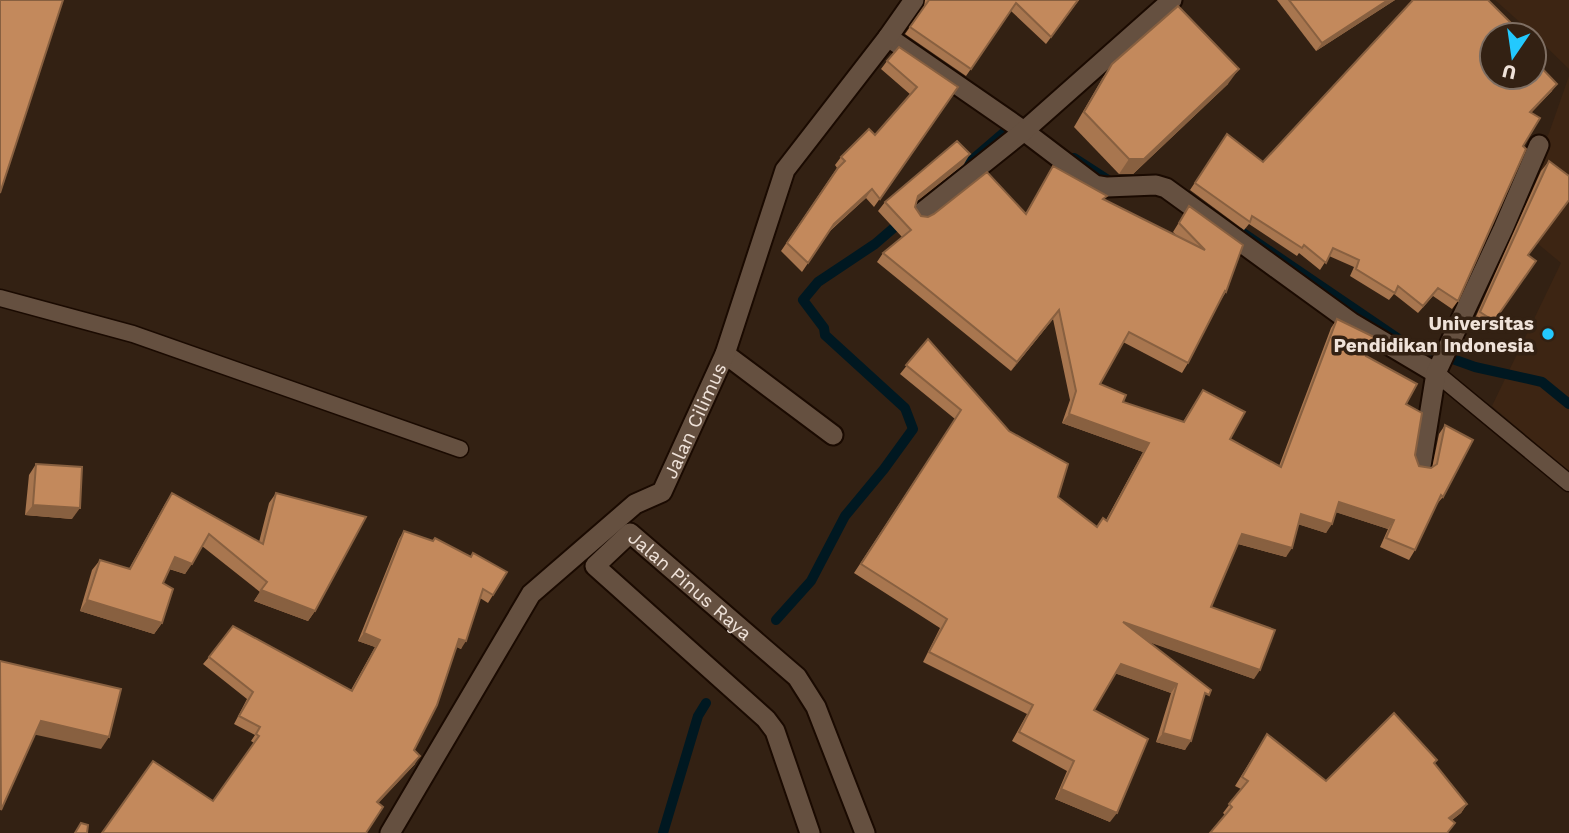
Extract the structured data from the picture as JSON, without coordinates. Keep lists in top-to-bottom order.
{
  "streets": {
    "street": ["Jalan Cilimus", "Jalan Pinus Raya"]
  },
  "places": ["Universitas Pendidikan Indonesia"],
  "north": "bottom"
}
